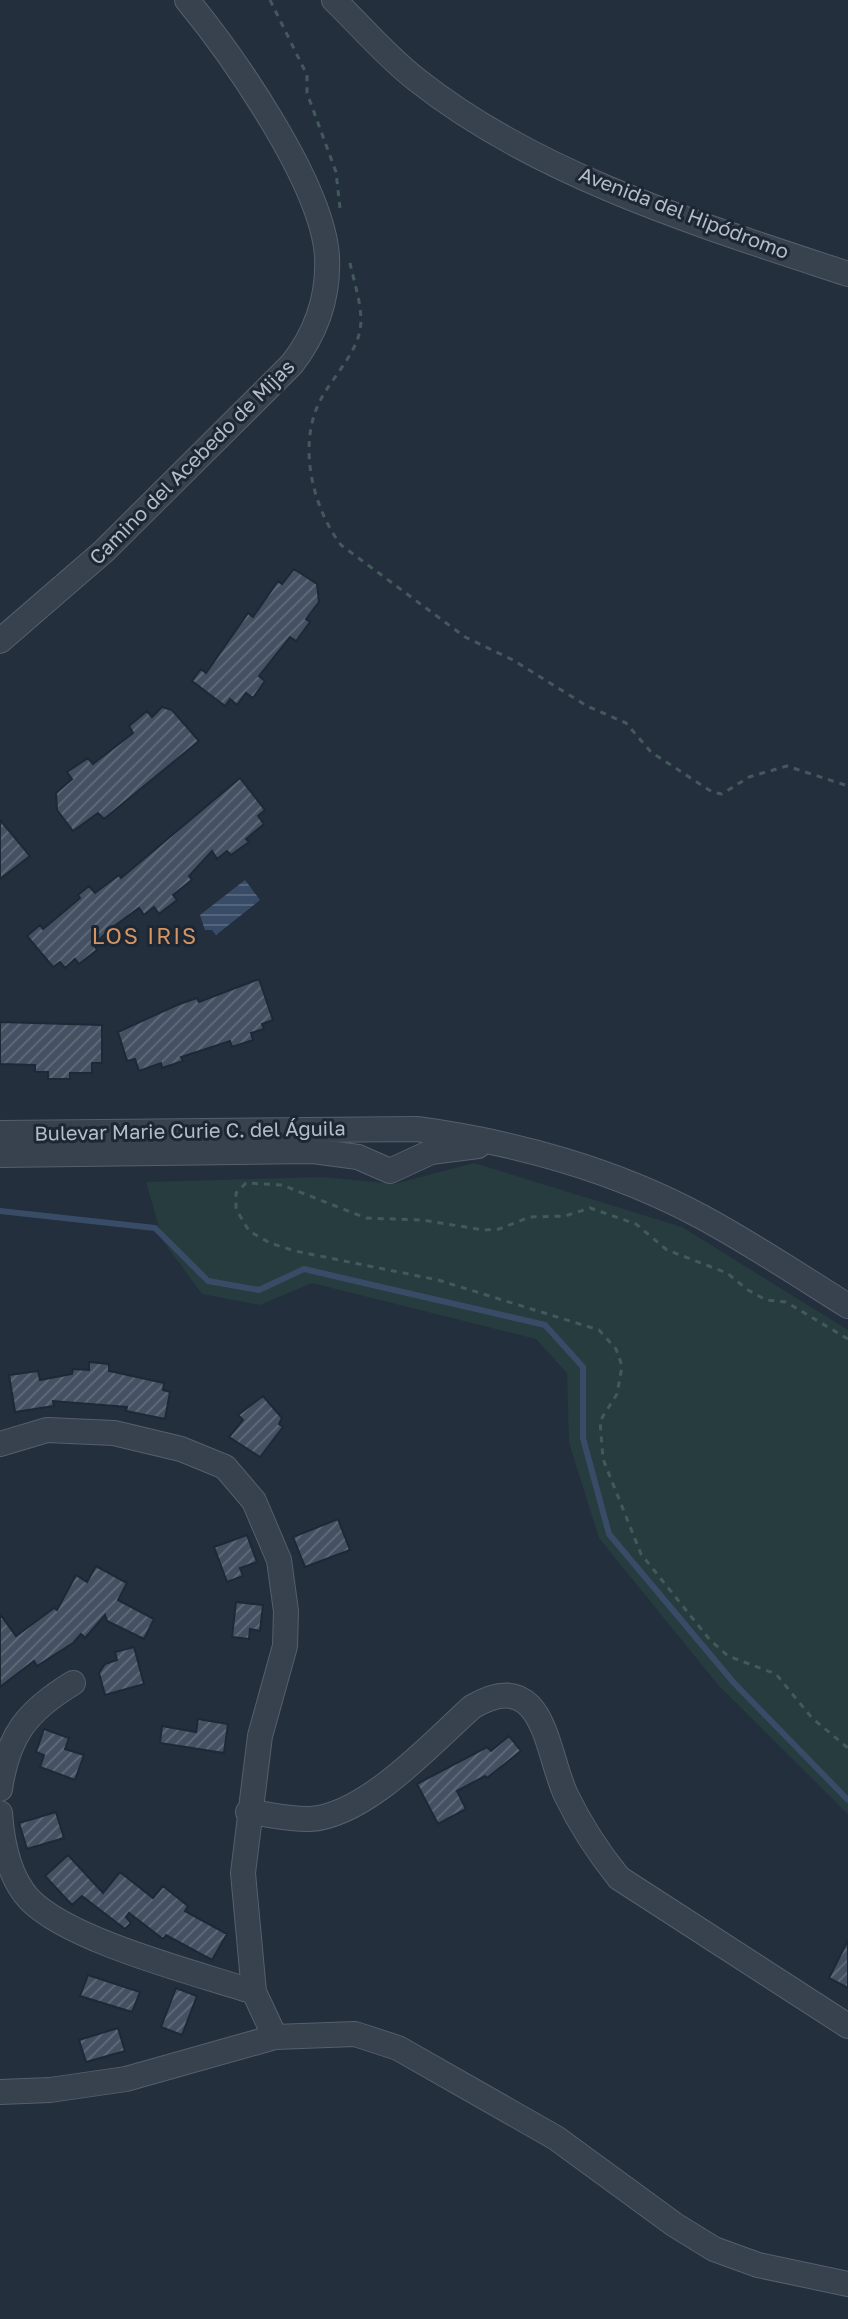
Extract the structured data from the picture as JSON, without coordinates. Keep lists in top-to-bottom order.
{
  "streets": {
    "street": ["Avenida del Hipódromo", "Camino del Acebedo de Mijas", "Bulevar Marie Curie C. del Águila"]
  },
  "districts": ["LOS IRIS"]
}
